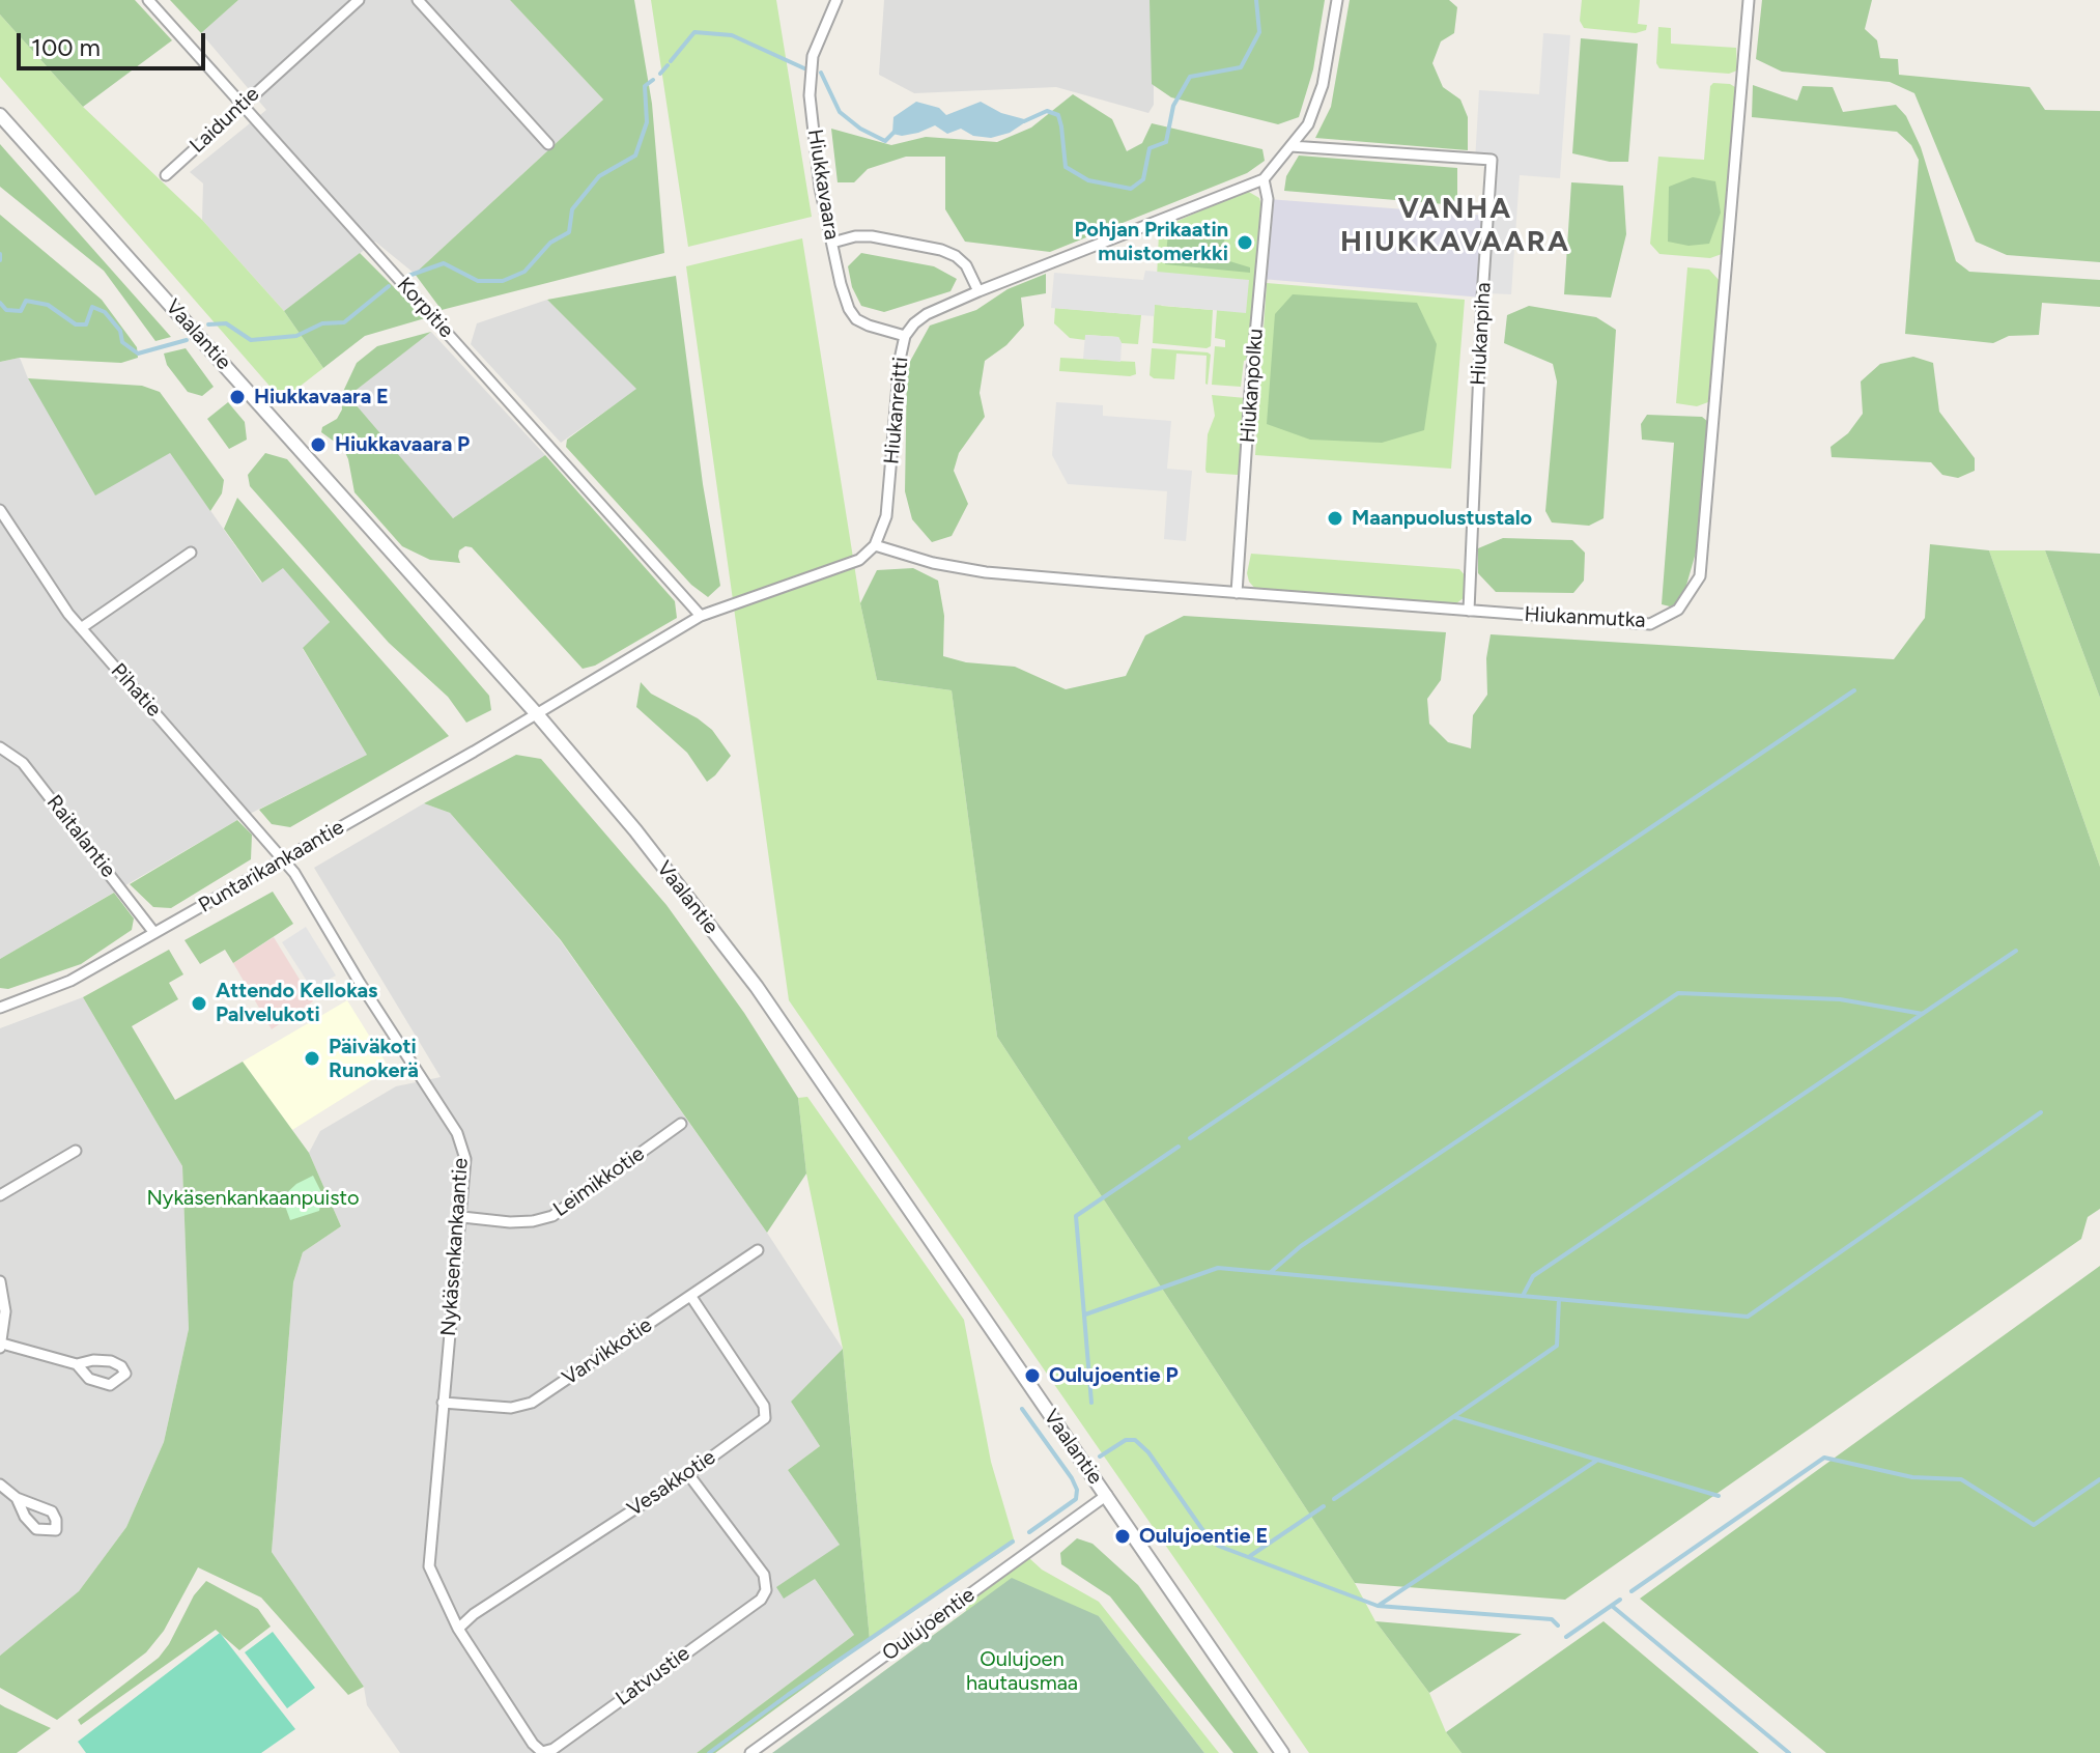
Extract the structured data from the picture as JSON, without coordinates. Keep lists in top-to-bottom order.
{
  "streets": {
    "street": [
      "Laiduntie",
      "Hiukkavaara",
      "Korpitie",
      "Hiukanpiha",
      "Vaalantie",
      "Hiukanpolku",
      "Hiukanreitti",
      "Hiukanmutka",
      "Pihatie",
      "Raitalantie",
      "Puntarikankaantie",
      "Leimikkotie",
      "Nykäsenkankaantie",
      "Varvikkotie",
      "Vesakkotie",
      "Oulujoentie",
      "Latvustie"
    ]
  },
  "crossings": [
    ["Laiduntie", "Korpitie"],
    ["Hiukkavaara", "Hiukanreitti"],
    ["Hiukanpiha", "Hiukanreitti"],
    ["Hiukanpiha", "Hiukanmutka"],
    ["Vaalantie", "Puntarikankaantie"],
    ["Vaalantie", "Oulujoentie"],
    ["Hiukanpolku", "Hiukanreitti"],
    ["Hiukanpolku", "Hiukanmutka"],
    ["Hiukanreitti", "Hiukanmutka"],
    ["Pihatie", "Puntarikankaantie"],
    ["Pihatie", "Nykäsenkankaantie"],
    ["Raitalantie", "Puntarikankaantie"],
    ["Puntarikankaantie", "Nykäsenkankaantie"],
    ["Leimikkotie", "Nykäsenkankaantie"],
    ["Nykäsenkankaantie", "Varvikkotie"],
    ["Nykäsenkankaantie", "Vesakkotie"],
    ["Nykäsenkankaantie", "Latvustie"],
    ["Varvikkotie", "Vesakkotie"],
    ["Vesakkotie", "Latvustie"]
  ],
  "districts": ["VANHA HIUKKAVAARA"],
  "parks": ["Nykäsenkankaanpuisto", "Oulujoen hautausmaa"],
  "places": [
    "Pohjan Prikaatin muistomerkki",
    "Hiukkavaara E",
    "Hiukkavaara P",
    "Maanpuolustustalo",
    "Attendo Kellokas Palvelukoti",
    "Päiväkoti Runokerä",
    "Oulujoentie P",
    "Oulujoentie E"
  ],
  "scale_bar": "100 m"
}
